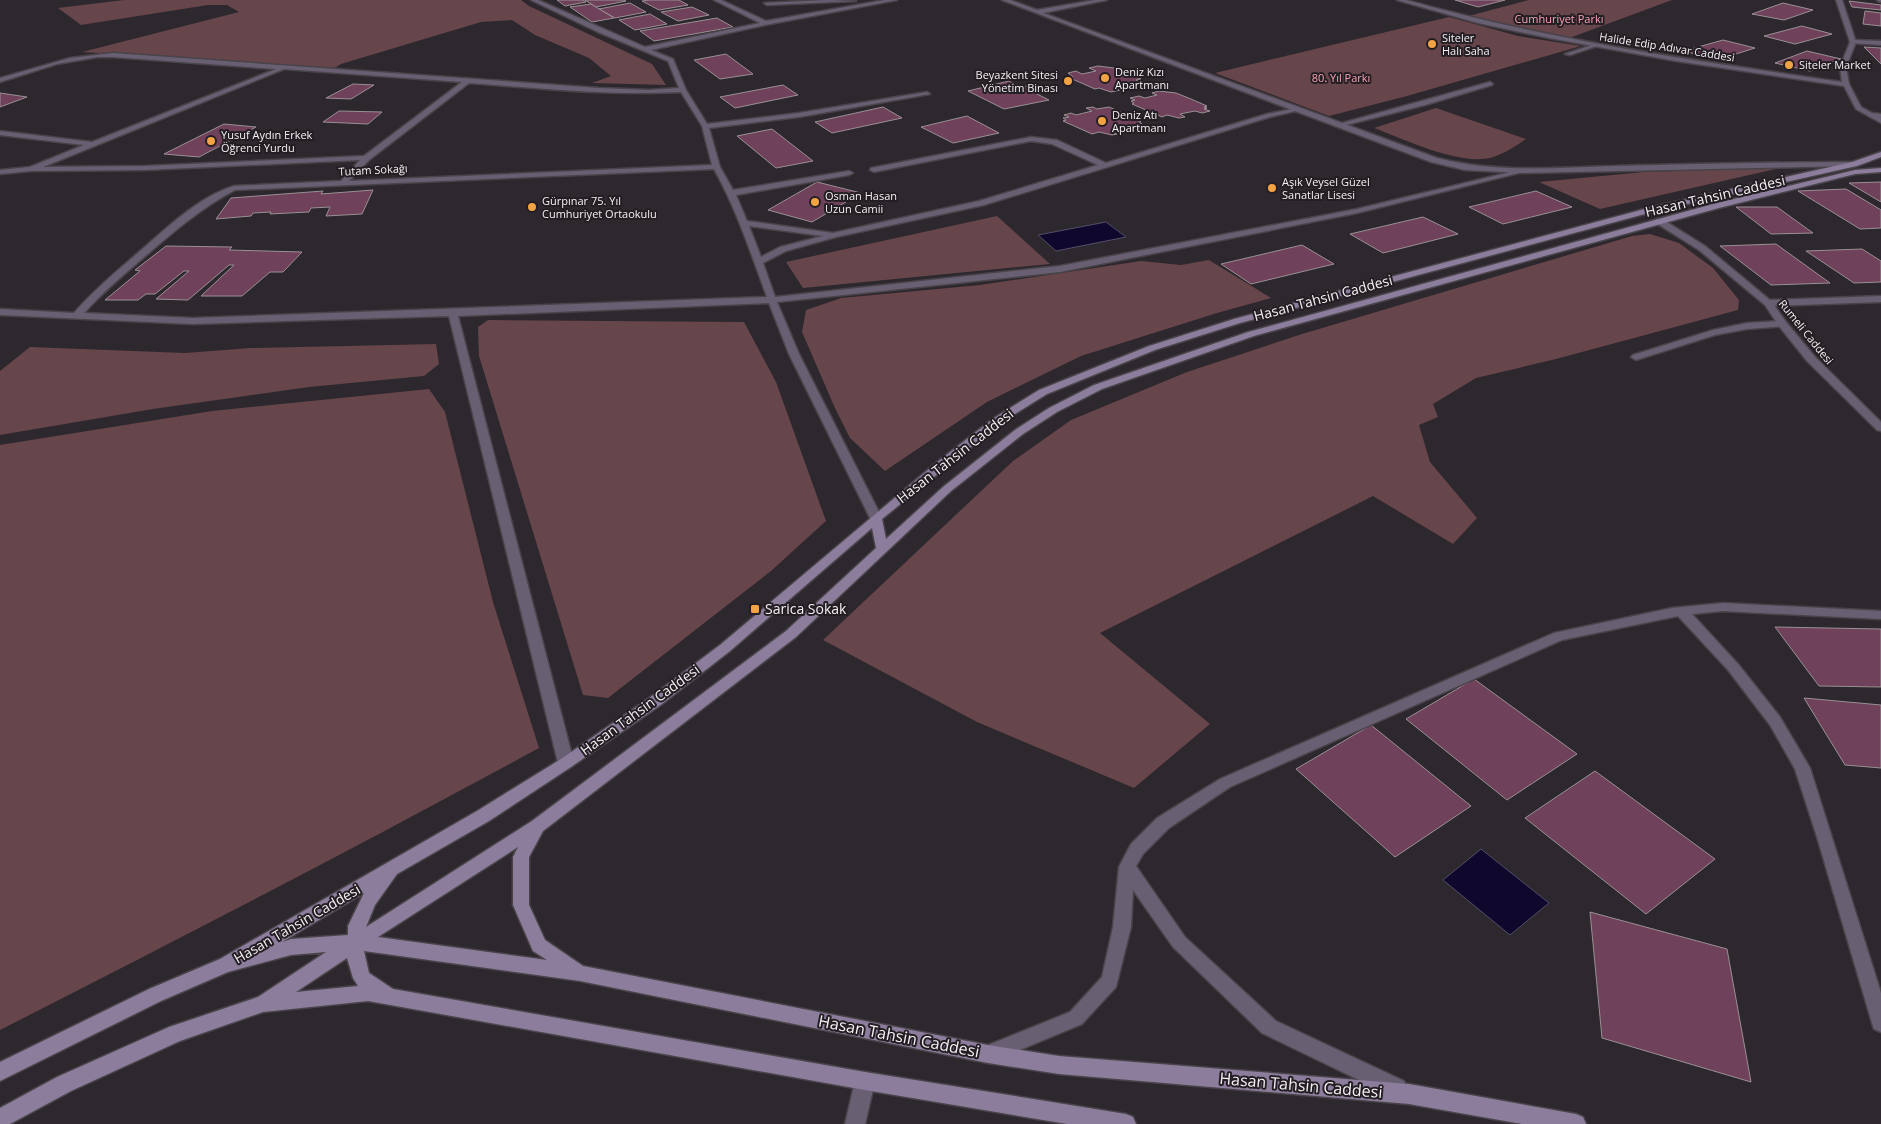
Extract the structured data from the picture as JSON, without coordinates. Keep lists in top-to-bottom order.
{
  "streets": {
    "main road": ["Hasan Tahsin Caddesi"],
    "street": ["Halide Edip Adıvar Caddesi", "Tutam Sokağı", "Rumeli Caddesi"]
  },
  "crossings": [
    ["Hasan Tahsin Caddesi", "Rumeli Caddesi"]
  ],
  "parks": ["Cumhuriyet Parkı", "80. Yıl Parkı"],
  "places": {
    "other": [
      "Siteler Halı Saha",
      "Siteler Market",
      "Deniz Kızı Apartmanı",
      "Beyazkent Sitesi Yönetim Binası",
      "Deniz Atı Apartmanı",
      "Yusuf Aydın Erkek Öğrenci Yurdu",
      "Aşık Veysel Güzel Sanatlar Lisesi",
      "Osman Hasan Uzun Camii",
      "Gürpınar 75. Yıl Cumhuriyet Ortaokulu"
    ],
    "transit": ["Sarica Sokak"]
  }
}
